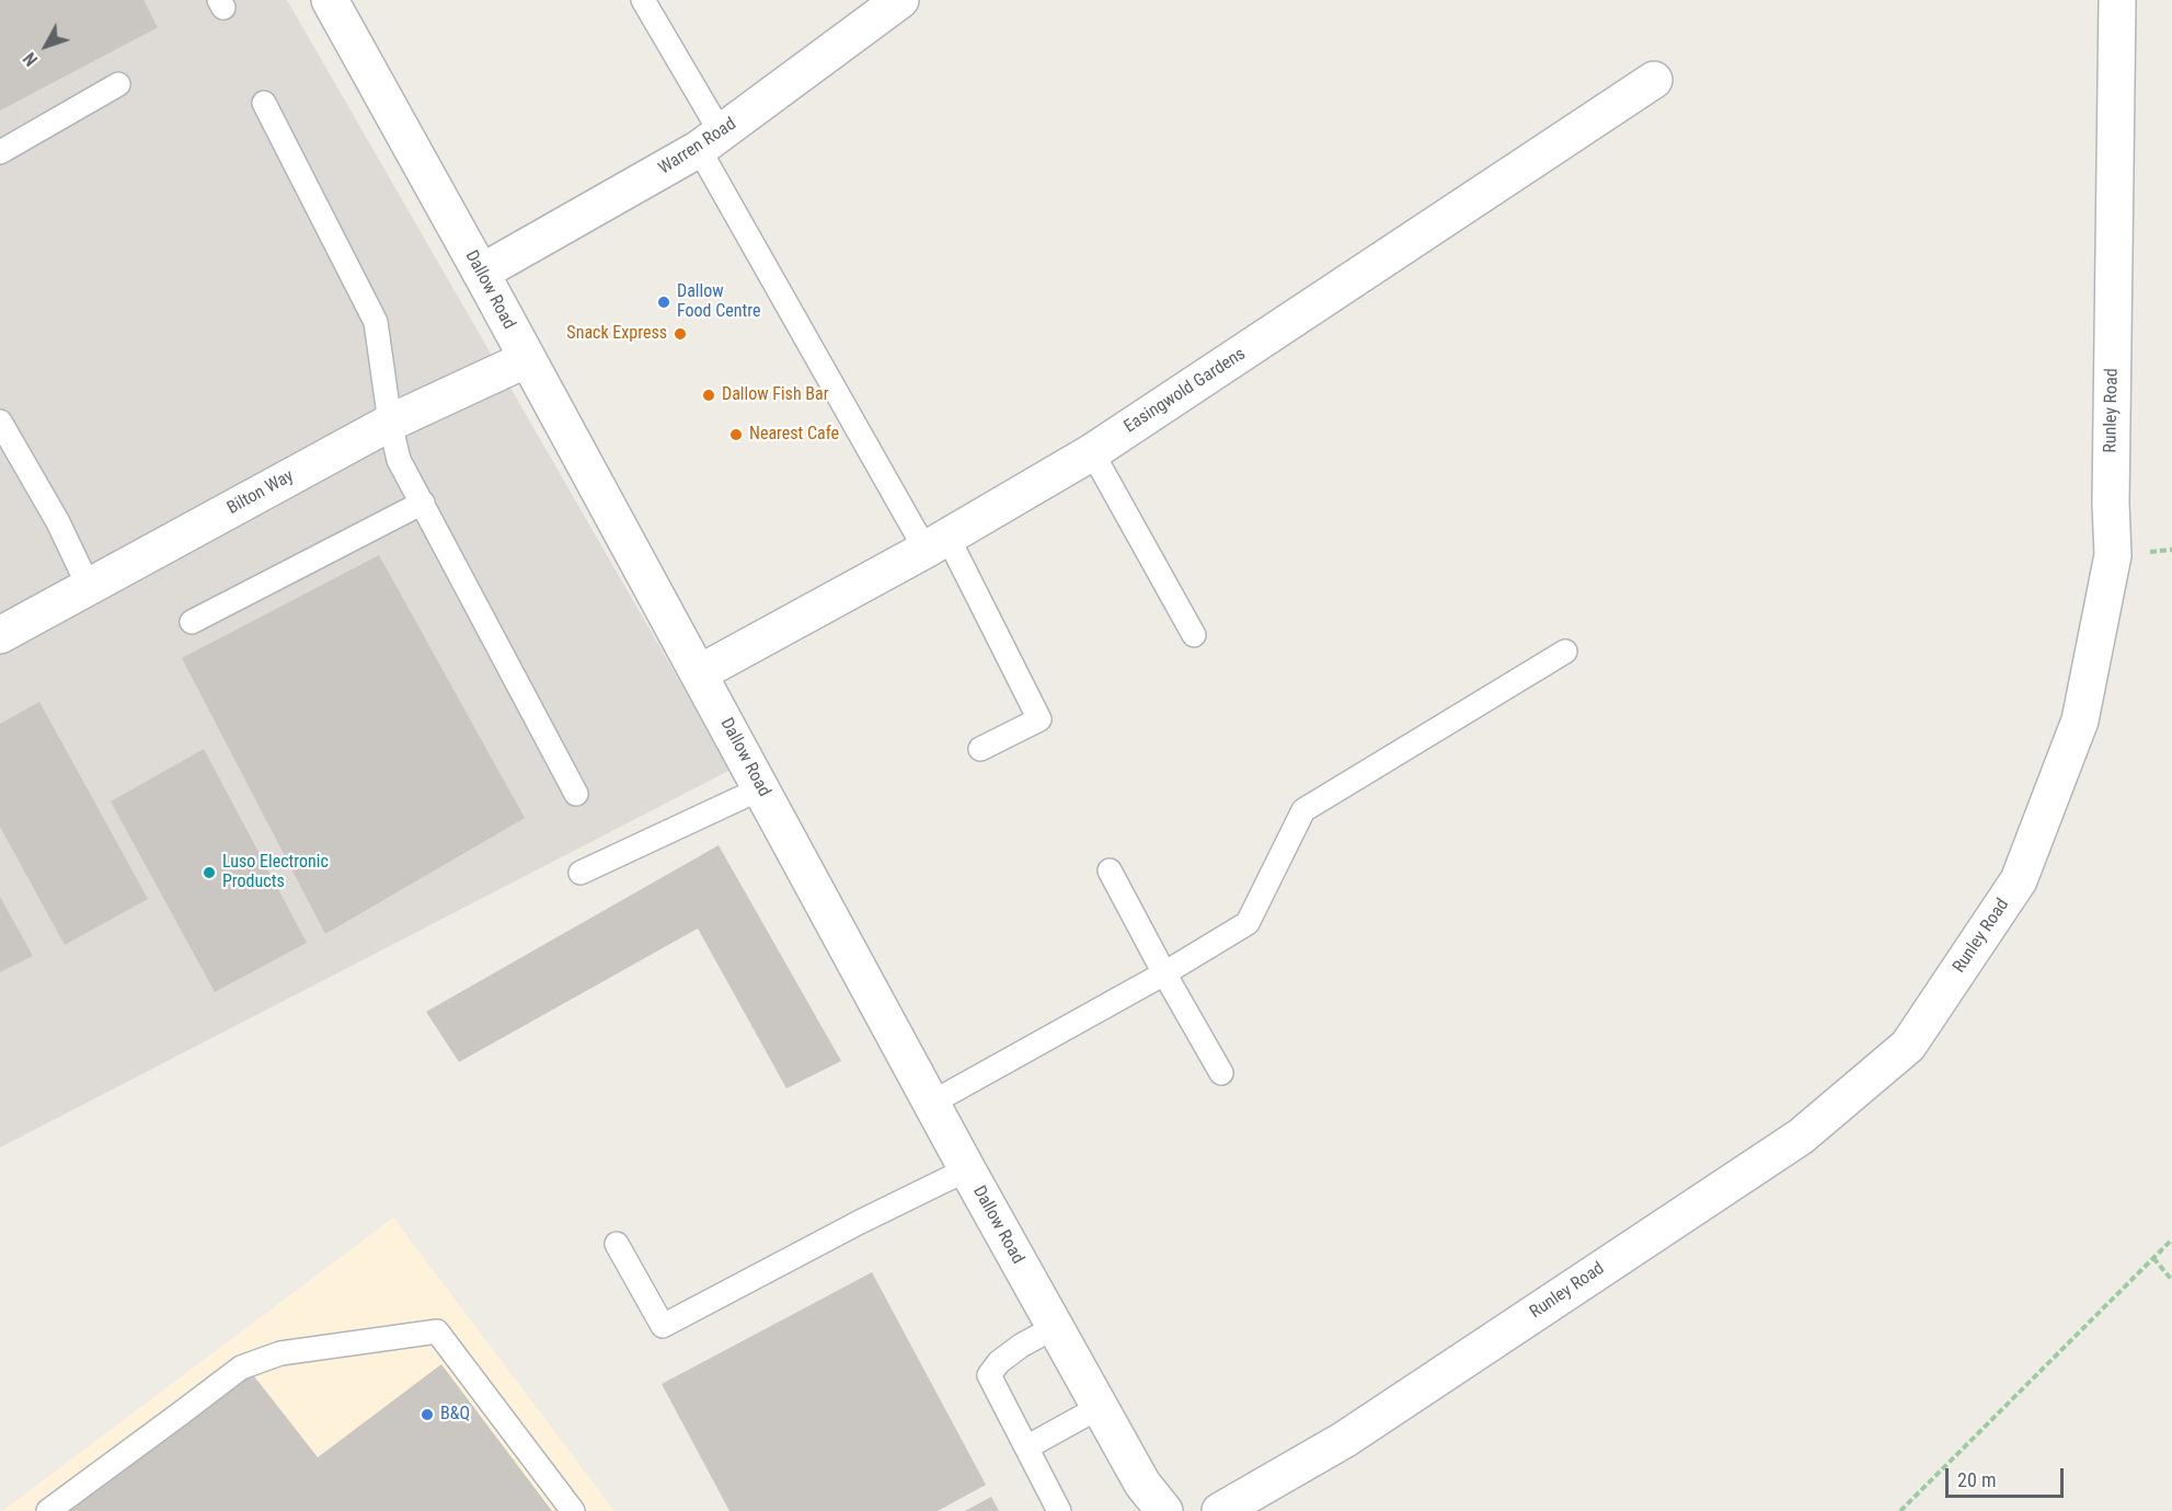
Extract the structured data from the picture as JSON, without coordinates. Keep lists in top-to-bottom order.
{
  "streets": {
    "street": [
      "Warren Road",
      "Dallow Road",
      "Easingwold Gardens",
      "Runley Road",
      "Bilton Way"
    ]
  },
  "crossings": [
    ["Warren Road", "Dallow Road"],
    ["Dallow Road", "Easingwold Gardens"],
    ["Dallow Road", "Bilton Way"]
  ],
  "places": [
    "Dallow Food Centre",
    "Snack Express",
    "Dallow Fish Bar",
    "Nearest Cafe",
    "Luso Electronic Products",
    "B&Q"
  ],
  "scale_bar": "20 m",
  "north": "bottom left"
}
